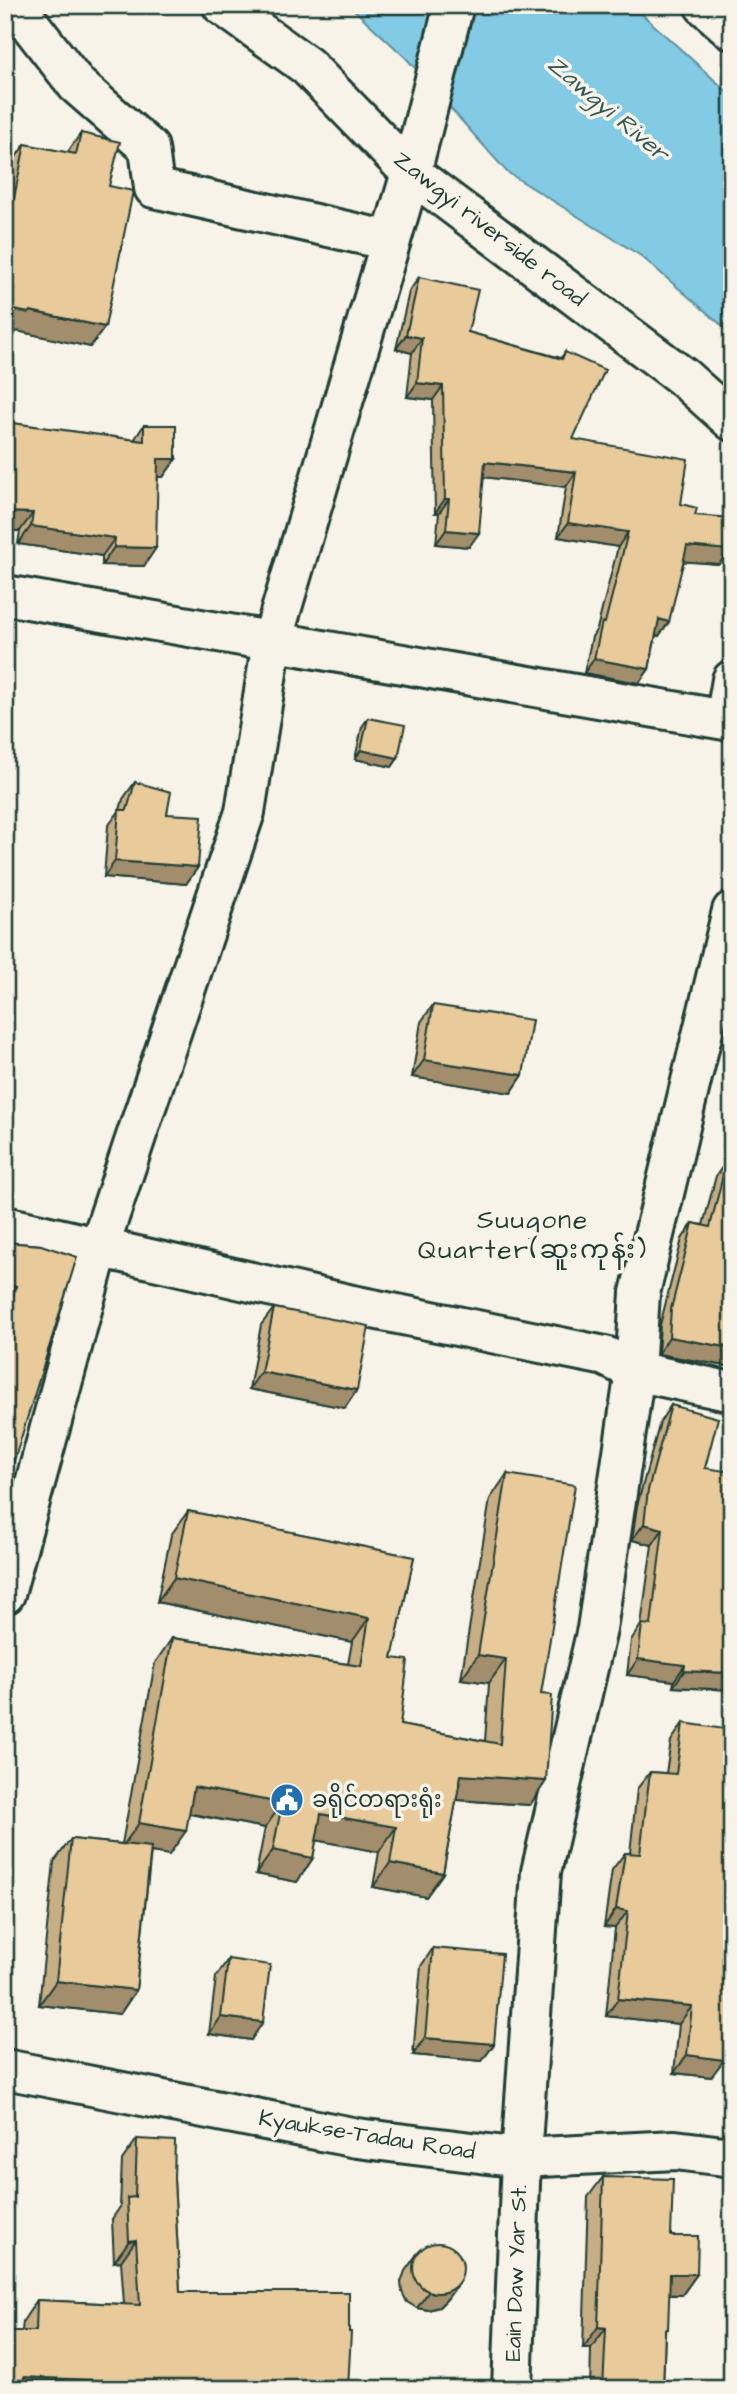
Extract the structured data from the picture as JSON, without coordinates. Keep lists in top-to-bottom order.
{
  "streets": {
    "street": ["Zawgyi riverside road", "Kyaukse-Tadau Road", "Eain Daw Yar St."]
  },
  "crossings": [
    ["Kyaukse-Tadau Road", "Eain Daw Yar St."]
  ],
  "districts": ["Suugone Quarter(ဆူးကုန်း)"],
  "water": ["Zawgyi River"],
  "places": {
    "public building": ["ခရိုင်တရားရုံး"]
  }
}
